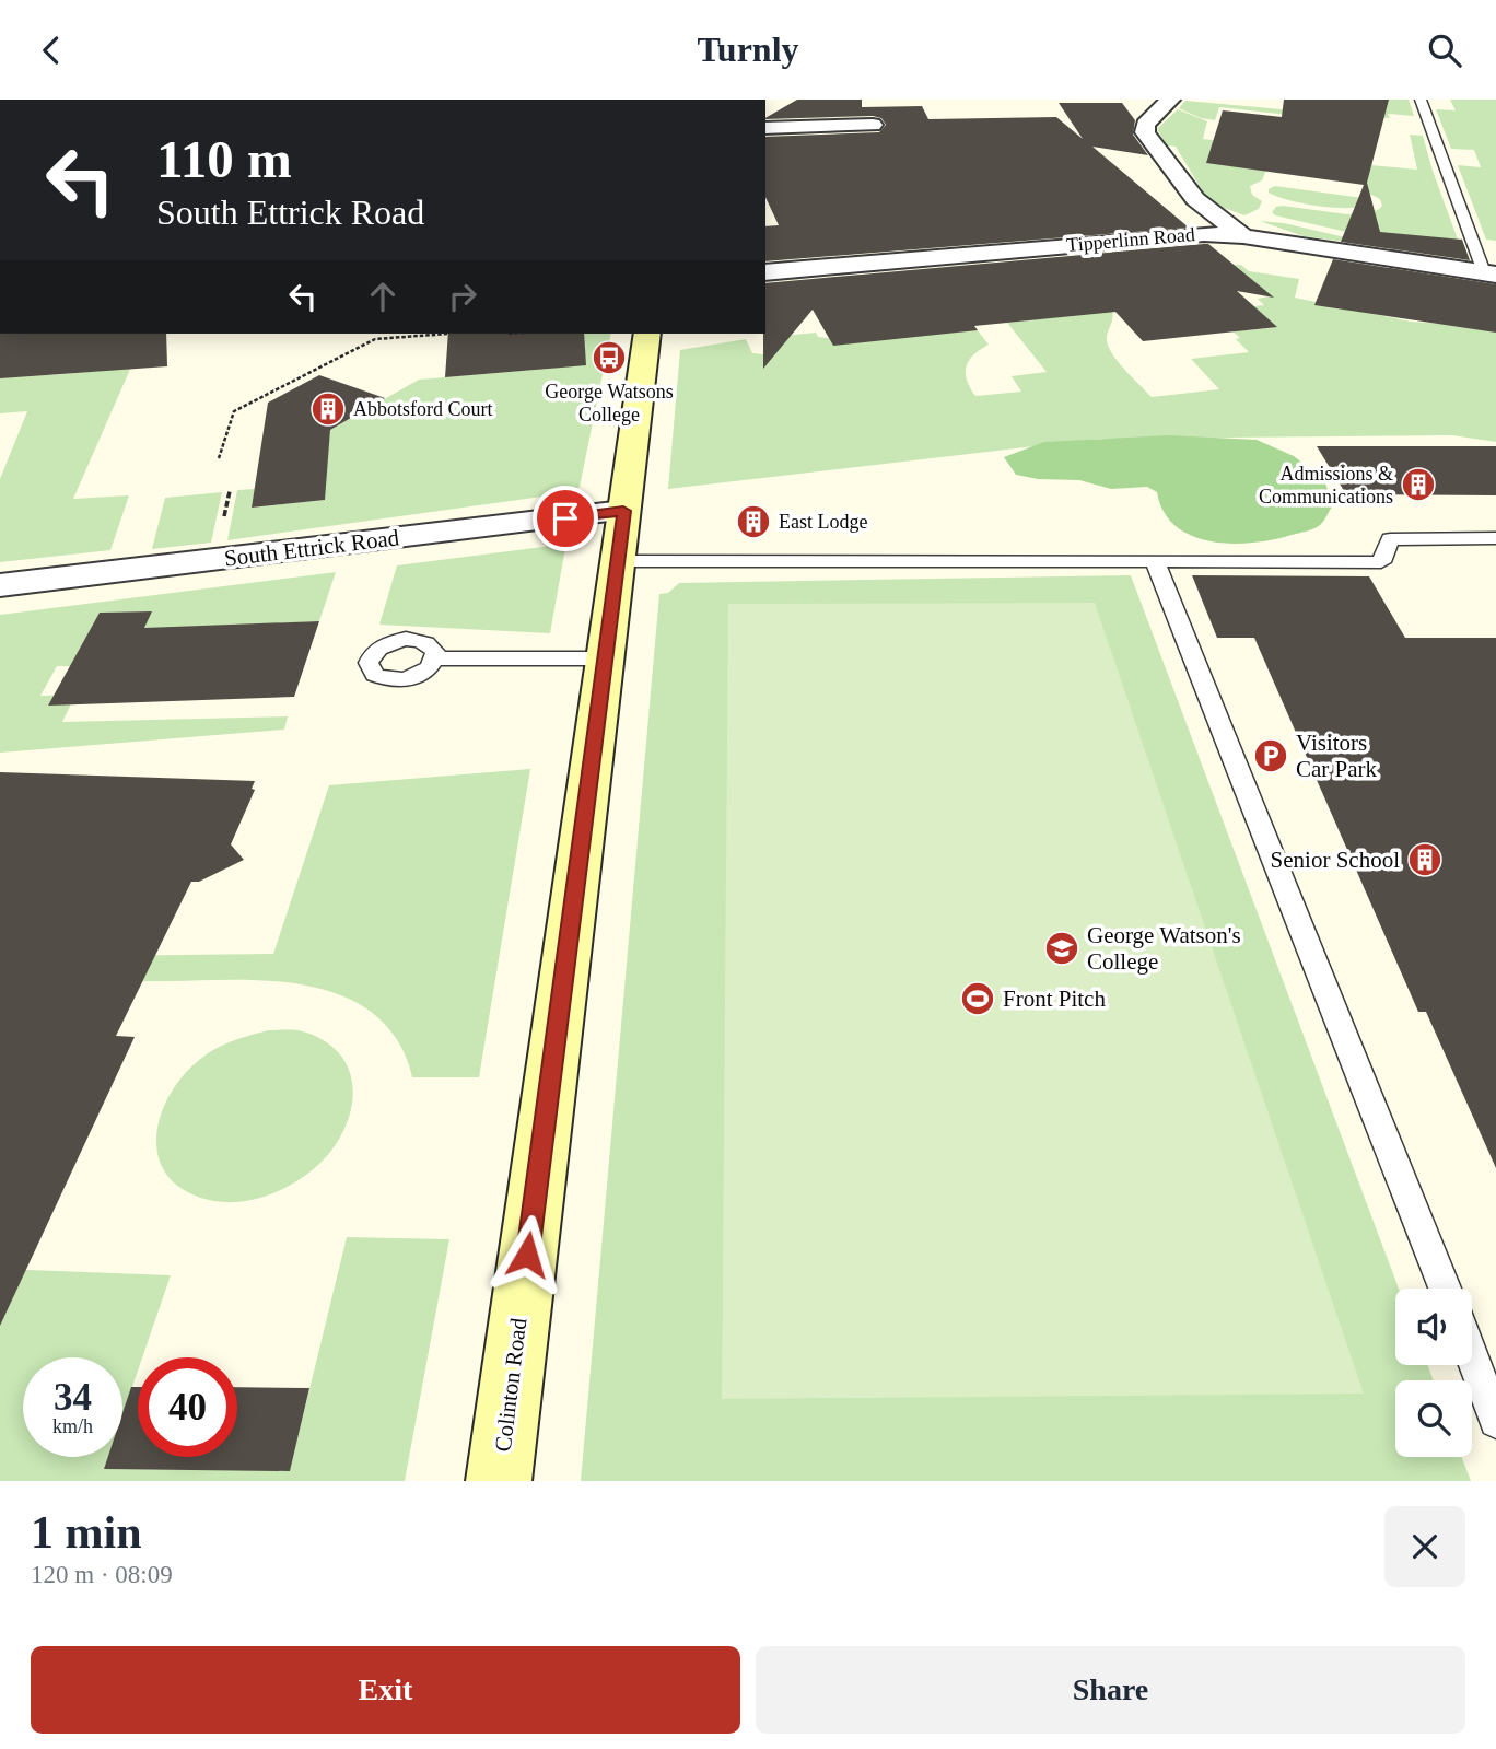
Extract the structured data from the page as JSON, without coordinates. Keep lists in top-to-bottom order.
{
  "streets": {
    "street": ["Tipperlinn Road", "South Ettrick Road", "Colinton Road"]
  },
  "crossings": [
    ["South Ettrick Road", "Colinton Road"]
  ],
  "places": {
    "bus stop": ["George Watsons College"],
    "building": [
      "Abbotsford Court",
      "Admissions & Communications",
      "East Lodge",
      "Senior School"
    ],
    "parking": ["Visitors Car Park"],
    "school or university": ["George Watson's College"],
    "sports": ["Front Pitch"]
  },
  "page": {
    "header": "Turnly",
    "turn": ["110 m", "South Ettrick Road"],
    "speed": "34 km/h",
    "limit": "40",
    "heading": ["1 min", "120 m · 08:09"],
    "buttons": ["Exit", "Share"]
  }
}
